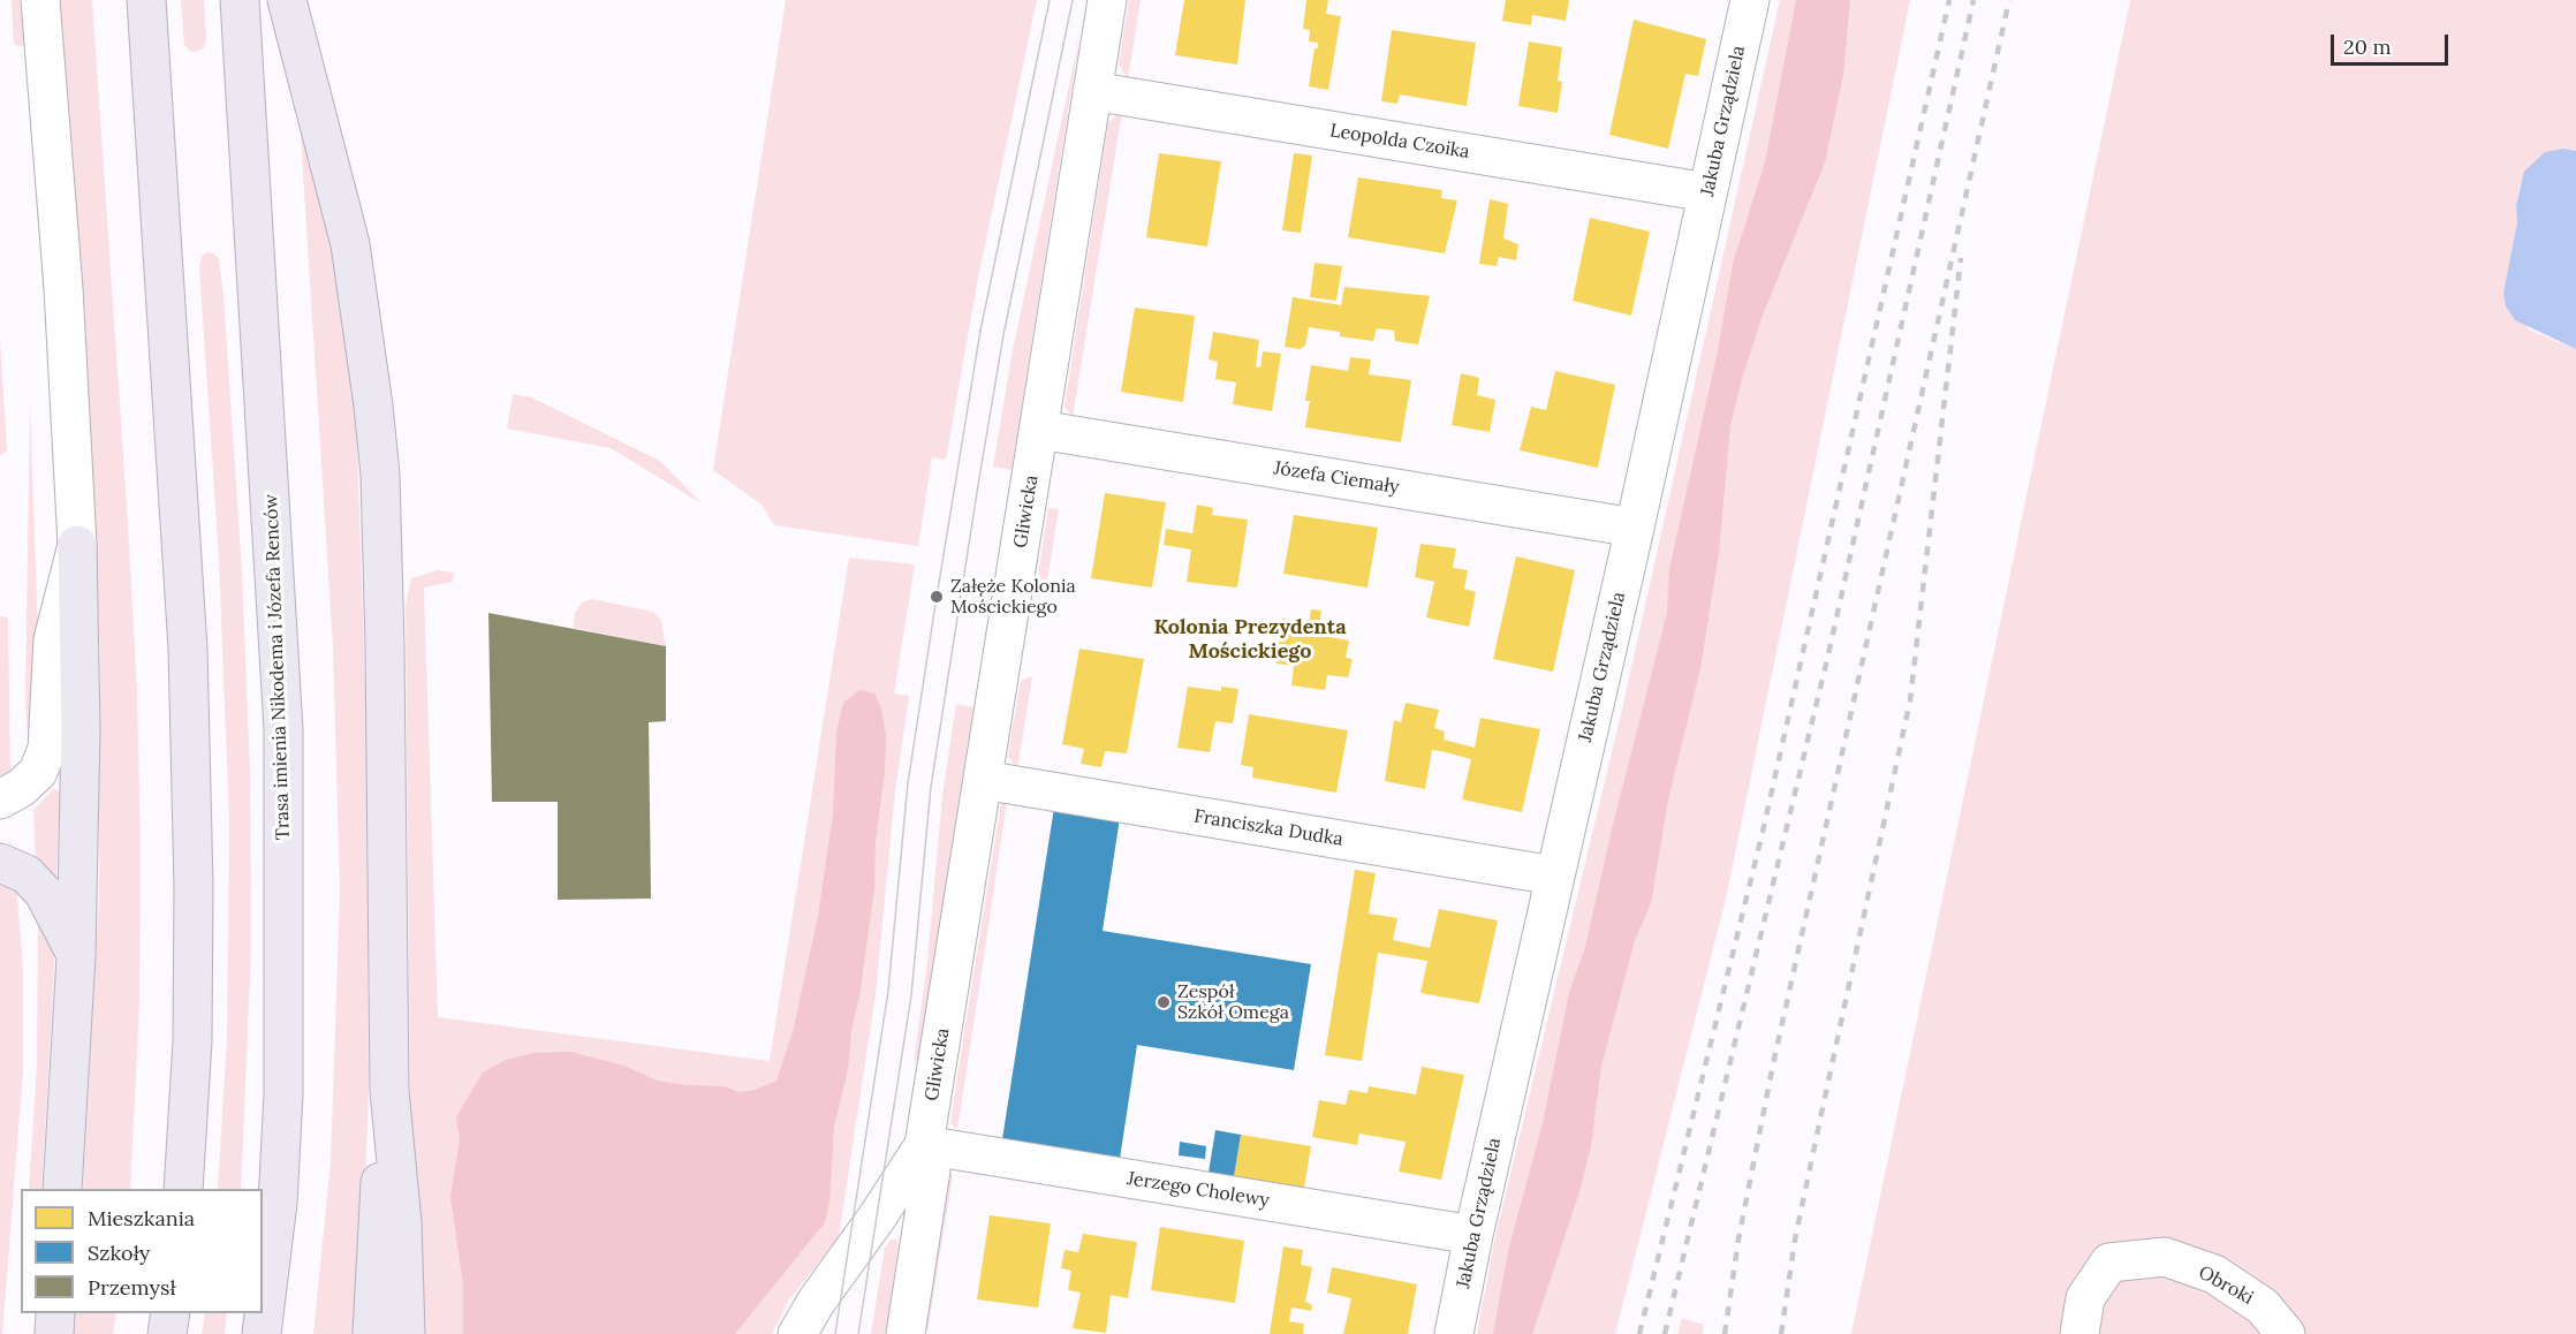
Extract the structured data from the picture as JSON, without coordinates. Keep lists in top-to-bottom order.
{
  "streets": {
    "main road": ["Trasa imienia Nikodema i Józefa Renców"],
    "street": [
      "Jakuba Grządziela",
      "Leopolda Czoika",
      "Józefa Ciemały",
      "Gliwicka",
      "Franciszka Dudka",
      "Jerzego Cholewy",
      "Obroki"
    ]
  },
  "crossings": [
    ["Jakuba Grządziela", "Leopolda Czoika"],
    ["Jakuba Grządziela", "Józefa Ciemały"],
    ["Jakuba Grządziela", "Franciszka Dudka"],
    ["Jakuba Grządziela", "Jerzego Cholewy"],
    ["Leopolda Czoika", "Gliwicka"],
    ["Józefa Ciemały", "Gliwicka"],
    ["Gliwicka", "Franciszka Dudka"],
    ["Gliwicka", "Jerzego Cholewy"]
  ],
  "districts": ["Kolonia Prezydenta Mościckiego"],
  "places": ["Załęże Kolonia Mościckiego", "Zespół Szkół Omega"],
  "legend": ["Mieszkania", "Szkoły", "Przemysł"],
  "scale_bar": "20 m"
}
